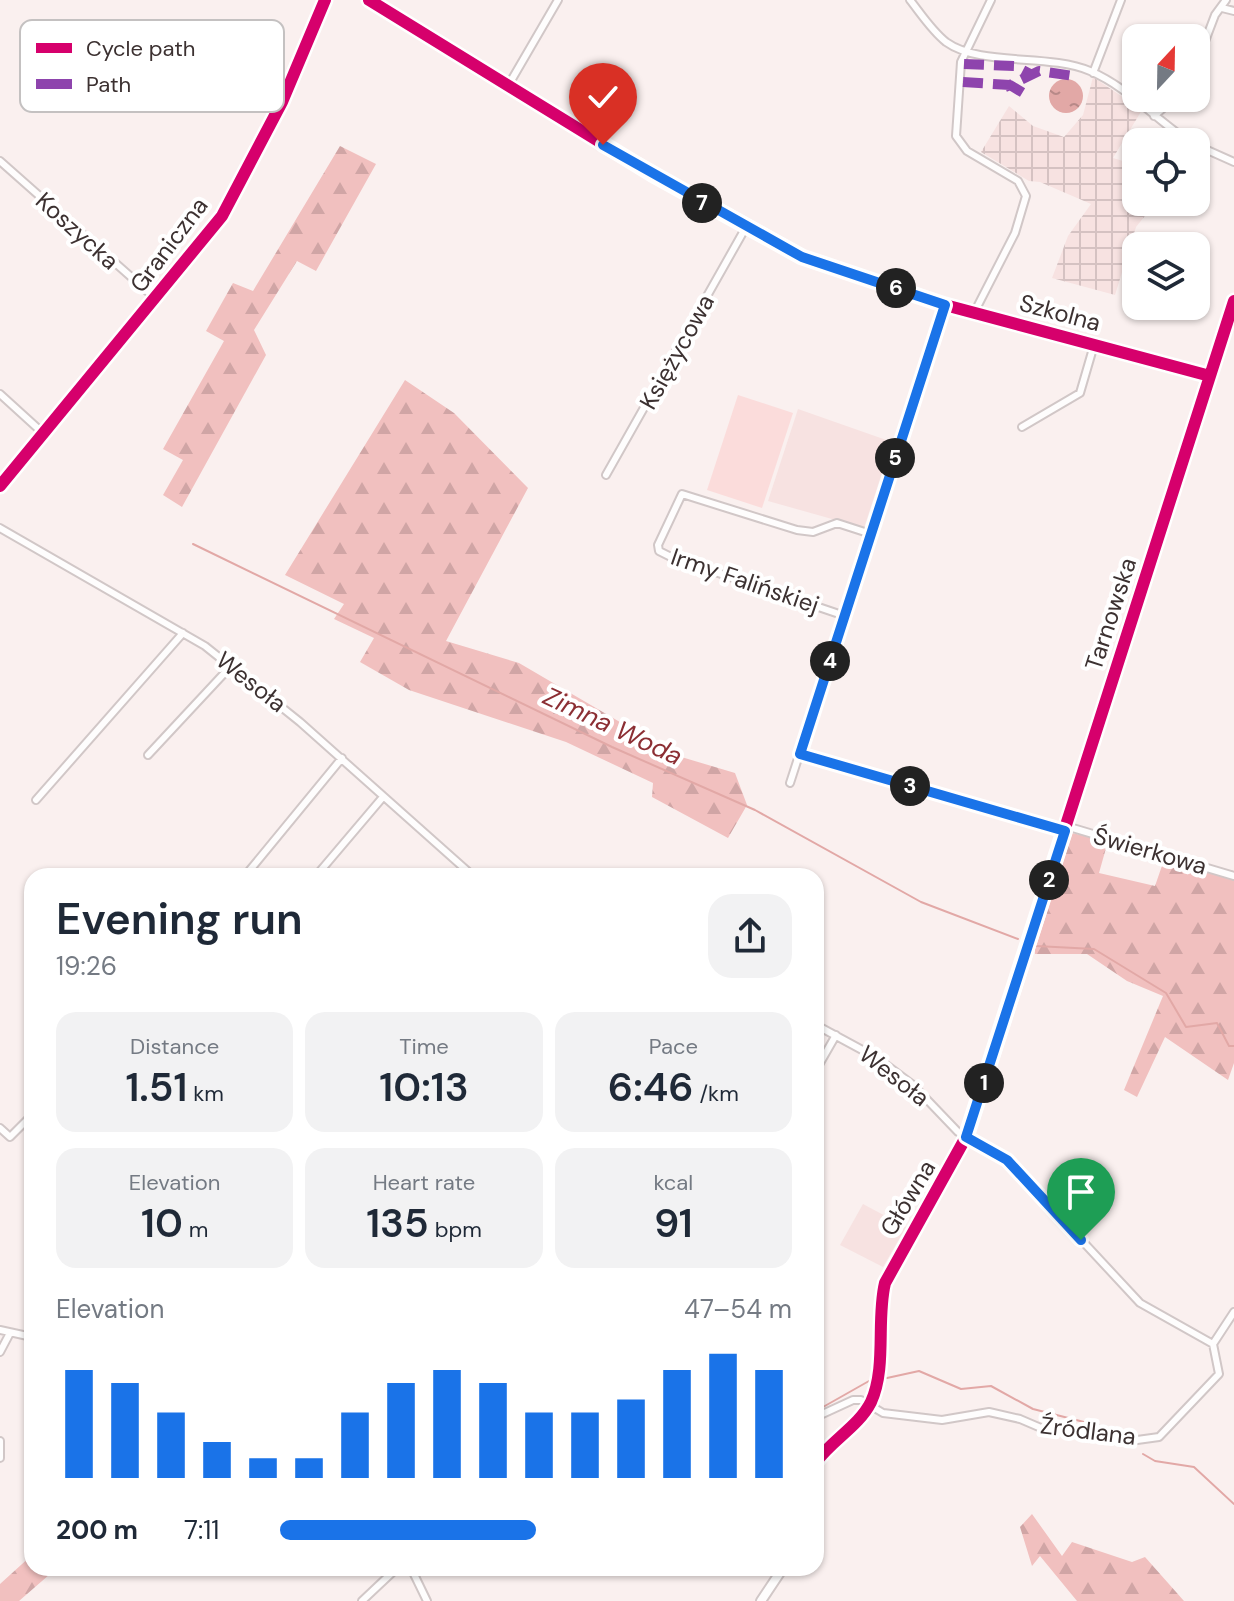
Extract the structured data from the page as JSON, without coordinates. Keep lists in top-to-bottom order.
{
  "streets": {
    "street": [
      "Koszycka",
      "Graniczna",
      "Szkolna",
      "Księżycowa",
      "Irmy Falińskiej",
      "Tarnowska",
      "Wesoła",
      "Świerkowa",
      "Główna",
      "Źródlana"
    ]
  },
  "crossings": [
    ["Koszycka", "Graniczna"],
    ["Szkolna", "Księżycowa"],
    ["Szkolna", "Tarnowska"],
    ["Tarnowska", "Świerkowa"],
    ["Tarnowska", "Główna"],
    ["Wesoła", "Główna"],
    ["Wesoła", "Źródlana"],
    ["Główna", "Źródlana"]
  ],
  "water": ["Zimna Woda"],
  "legend": ["Cycle path", "Path"],
  "north": "top",
  "page": {
    "pins": [
      "7",
      "6",
      "5",
      "4",
      "3",
      "2",
      "1"
    ],
    "heading": ["Evening run", "19:26"],
    "stats": [
      ["Distance", "1.51 km"],
      ["Time", "10:13"],
      ["Pace", "6:46 /km"],
      ["Elevation", "10 m"],
      ["Heart rate", "135 bpm"],
      ["kcal", "91"]
    ],
    "chart": ["Elevation", "47–54 m"],
    "list": [
      {
        "name": "200 m",
        "note": "7:11"
      }
    ]
  }
}
